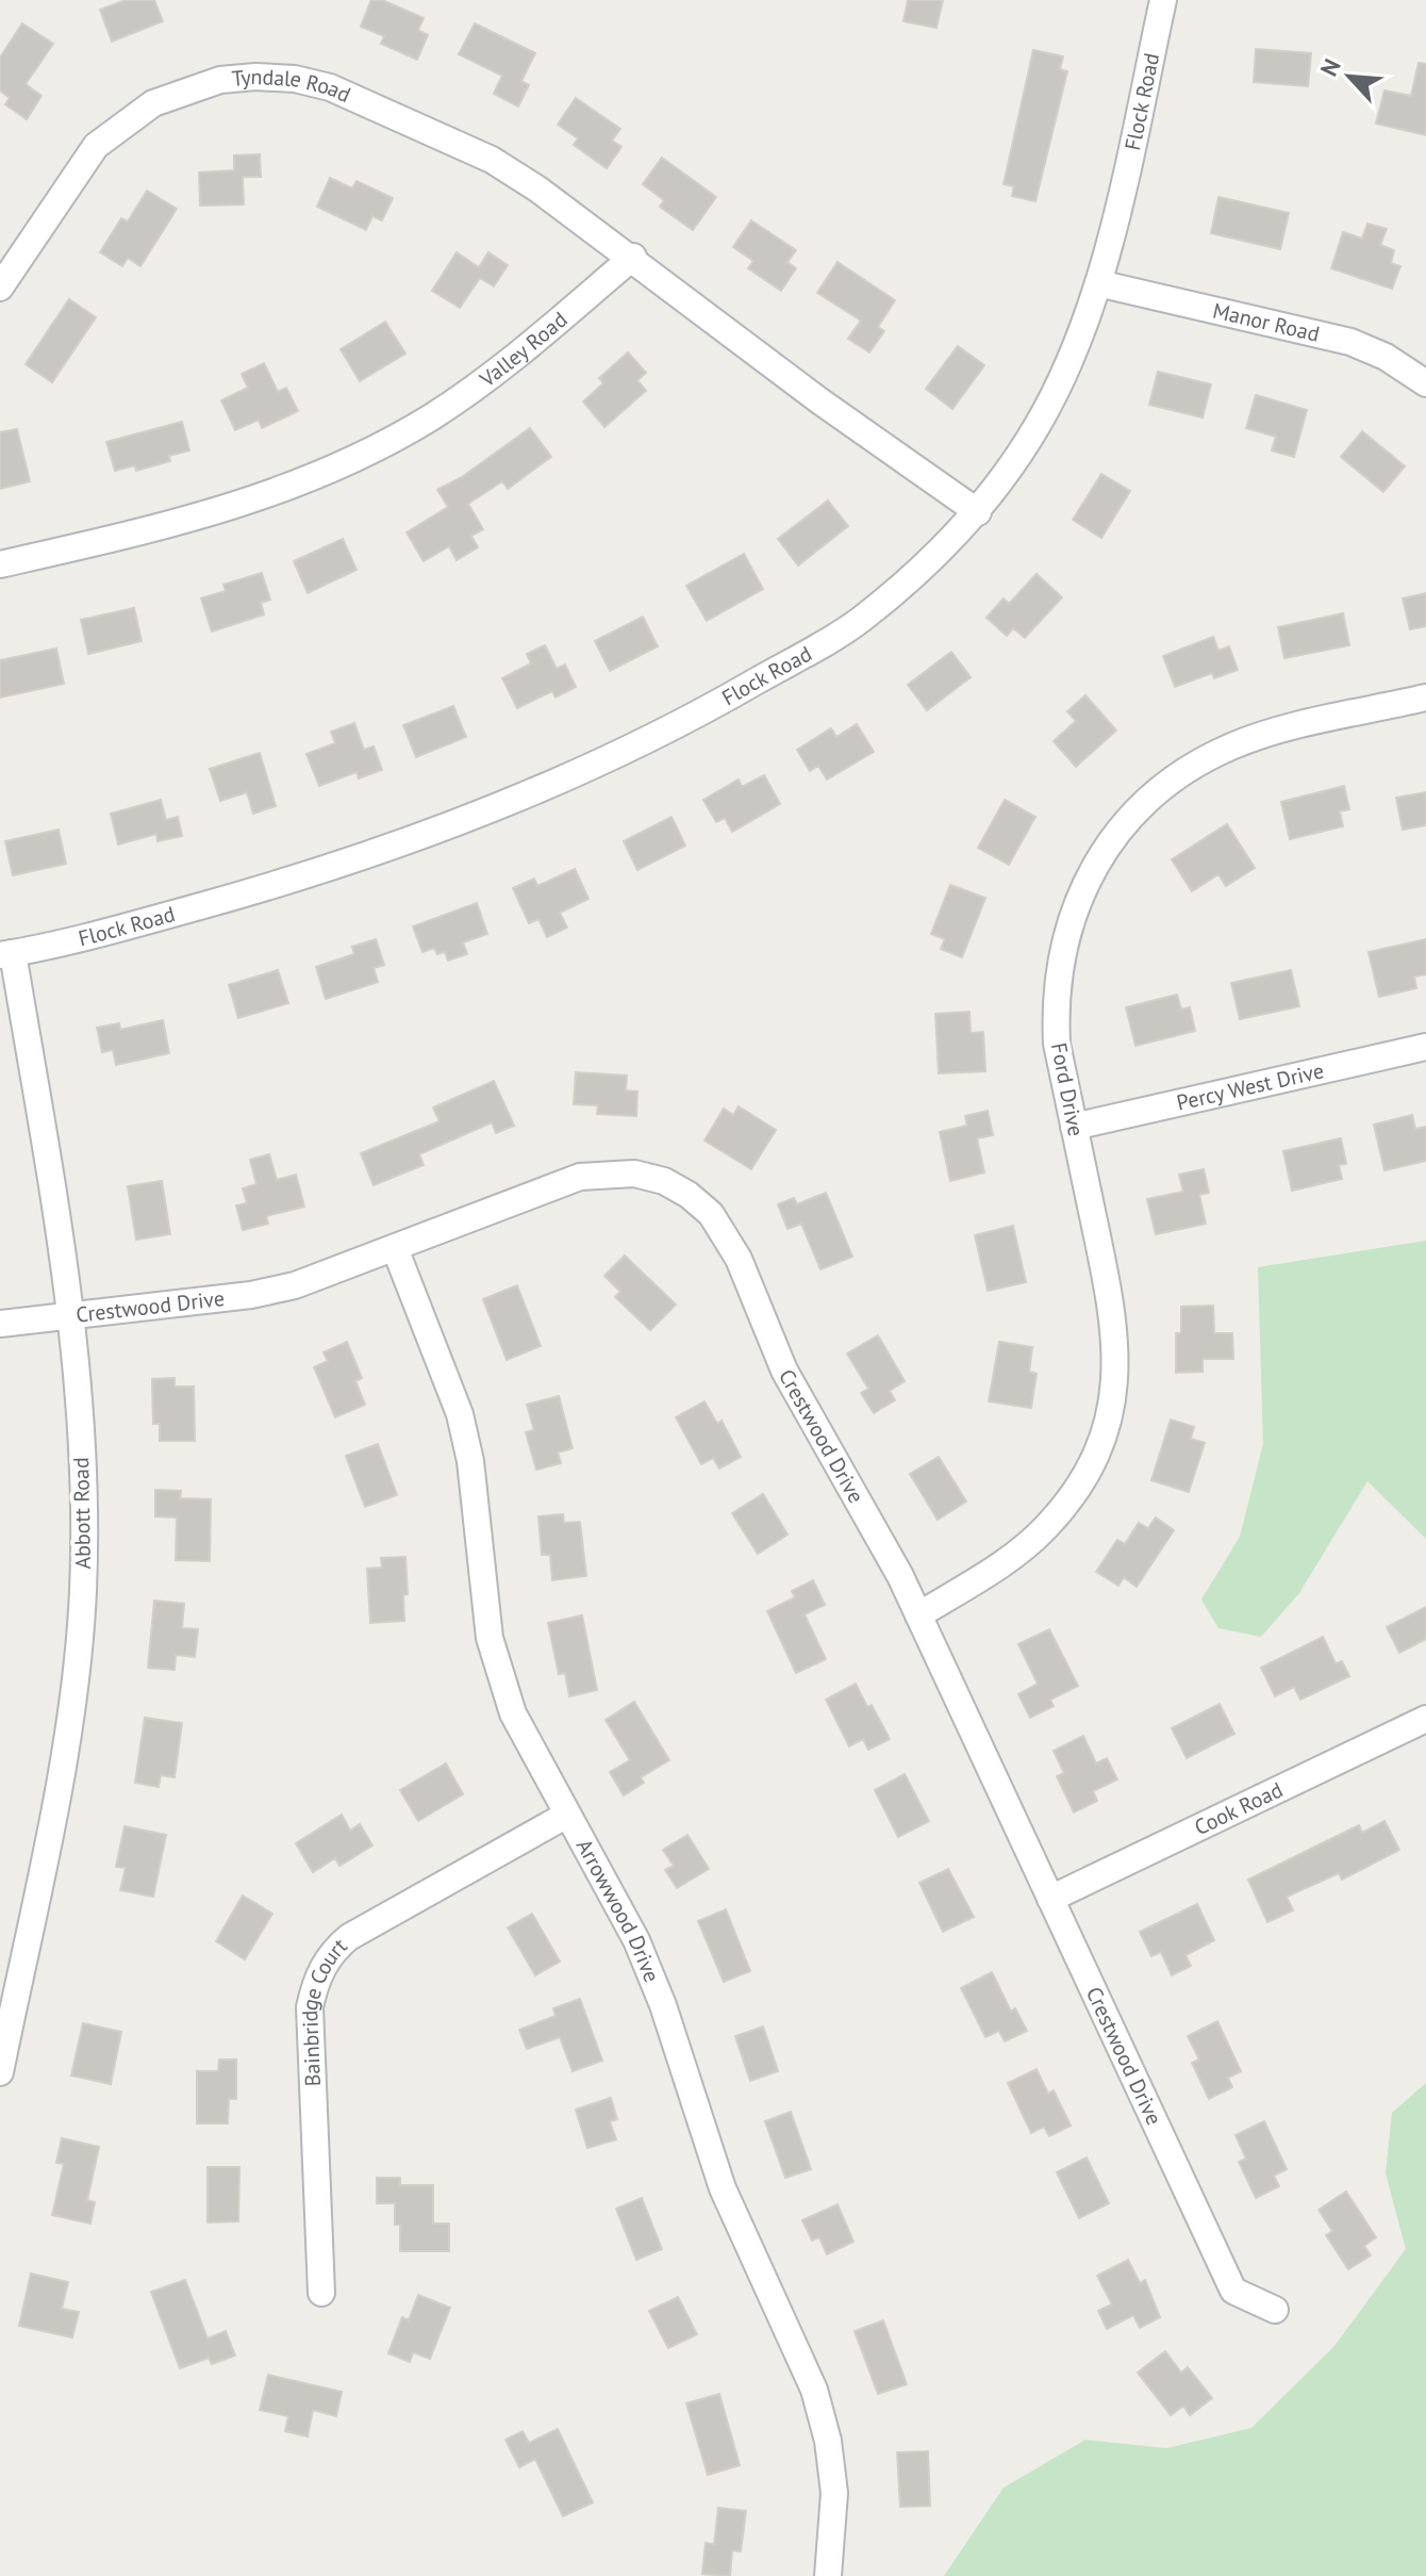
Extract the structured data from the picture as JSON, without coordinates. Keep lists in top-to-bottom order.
{
  "streets": {
    "street": [
      "Tyndale Road",
      "Flock Road",
      "Manor Road",
      "Valley Road",
      "Percy West Drive",
      "Ford Drive",
      "Crestwood Drive",
      "Abbott Road",
      "Cook Road",
      "Arrowwood Drive",
      "Bainbridge Court"
    ]
  },
  "crossings": [
    ["Tyndale Road", "Valley Road"],
    ["Flock Road", "Manor Road"],
    ["Flock Road", "Abbott Road"],
    ["Percy West Drive", "Ford Drive"],
    ["Ford Drive", "Crestwood Drive"],
    ["Crestwood Drive", "Abbott Road"],
    ["Crestwood Drive", "Cook Road"],
    ["Crestwood Drive", "Arrowwood Drive"],
    ["Arrowwood Drive", "Bainbridge Court"]
  ],
  "north": "top left"
}
